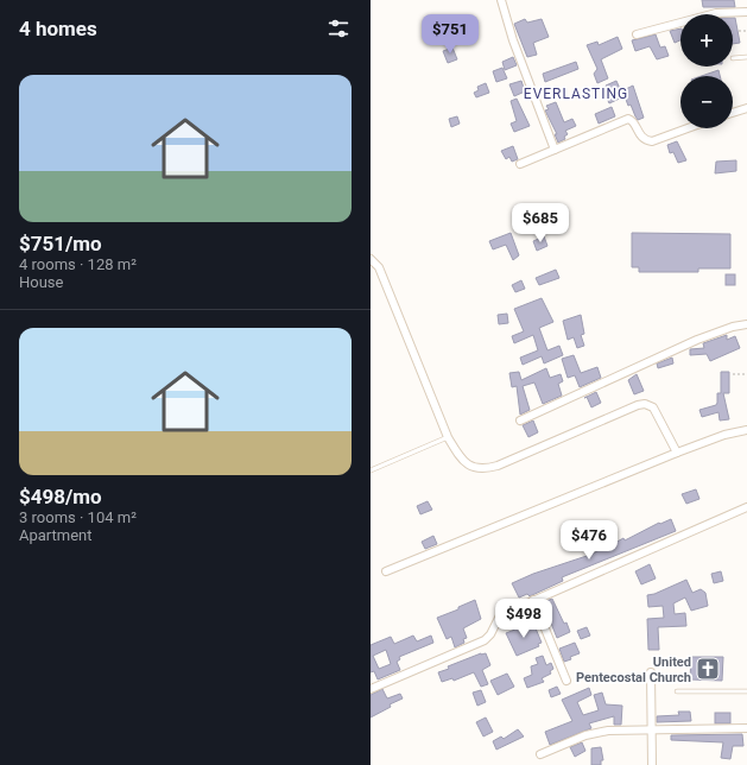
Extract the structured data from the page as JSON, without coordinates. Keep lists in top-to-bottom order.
{
  "districts": ["EVERLASTING"],
  "places": {
    "church": ["United Pentecostal Church"]
  },
  "page": {
    "heading": "4 homes",
    "map_buttons": ["+", "−"],
    "price": [
      "$751",
      "$685",
      "$476",
      "$498"
    ],
    "list": [
      {
        "name": "$751/mo",
        "note": "4 rooms · 128 m² · House"
      },
      {
        "name": "$498/mo",
        "note": "3 rooms · 104 m² · Apartment"
      }
    ]
  }
}
